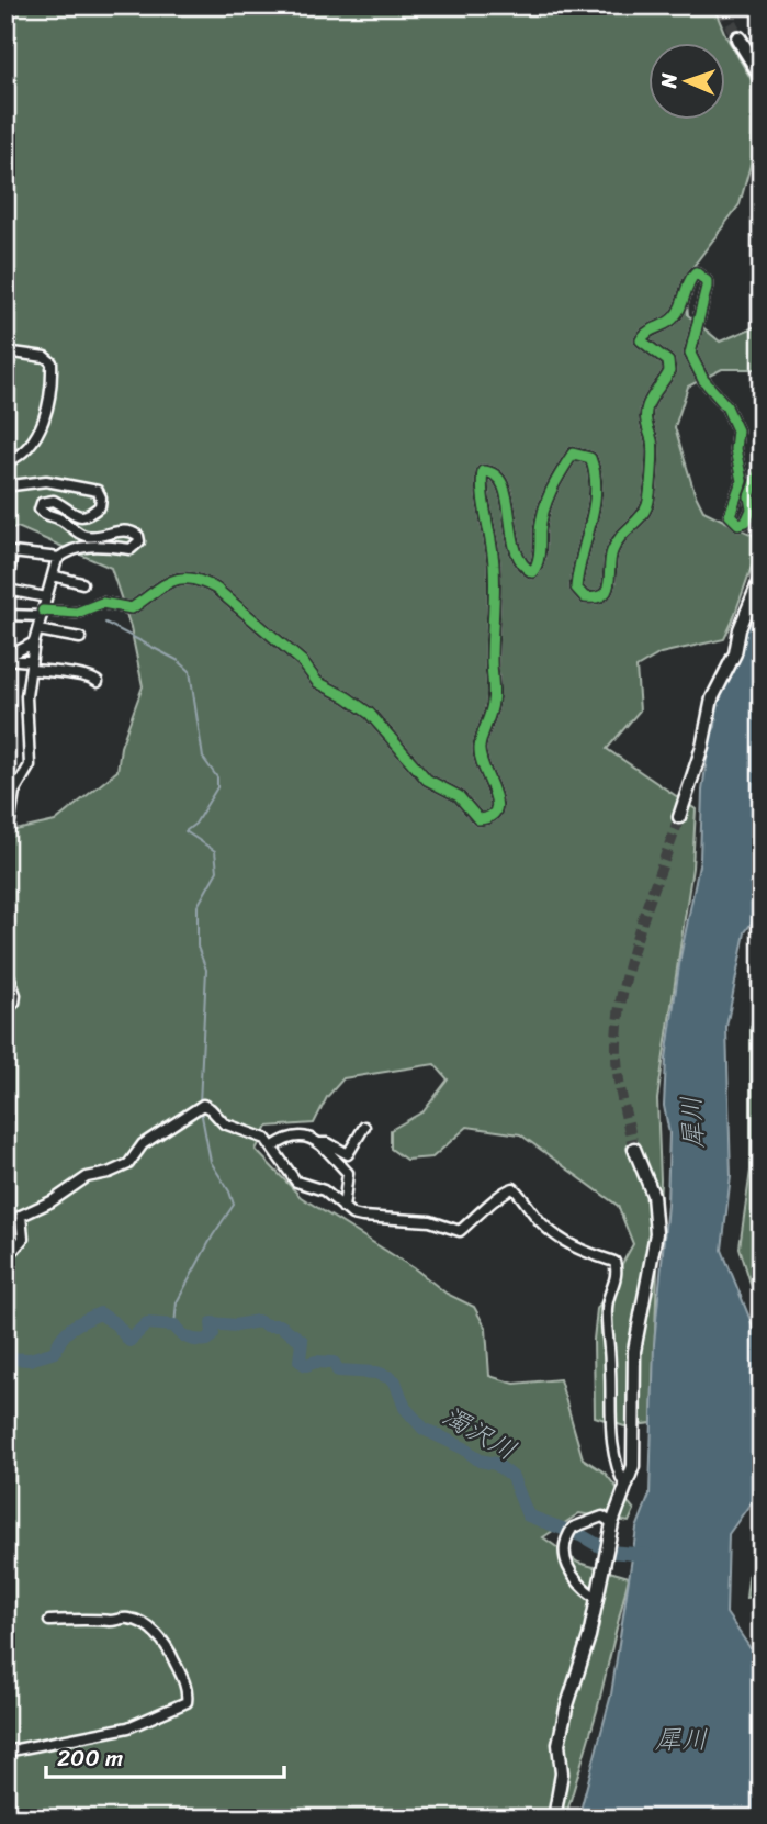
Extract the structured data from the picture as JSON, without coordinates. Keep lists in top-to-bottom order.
{
  "water": ["犀川", "濁沢川"],
  "scale_bar": "200 m",
  "north": "left"
}
